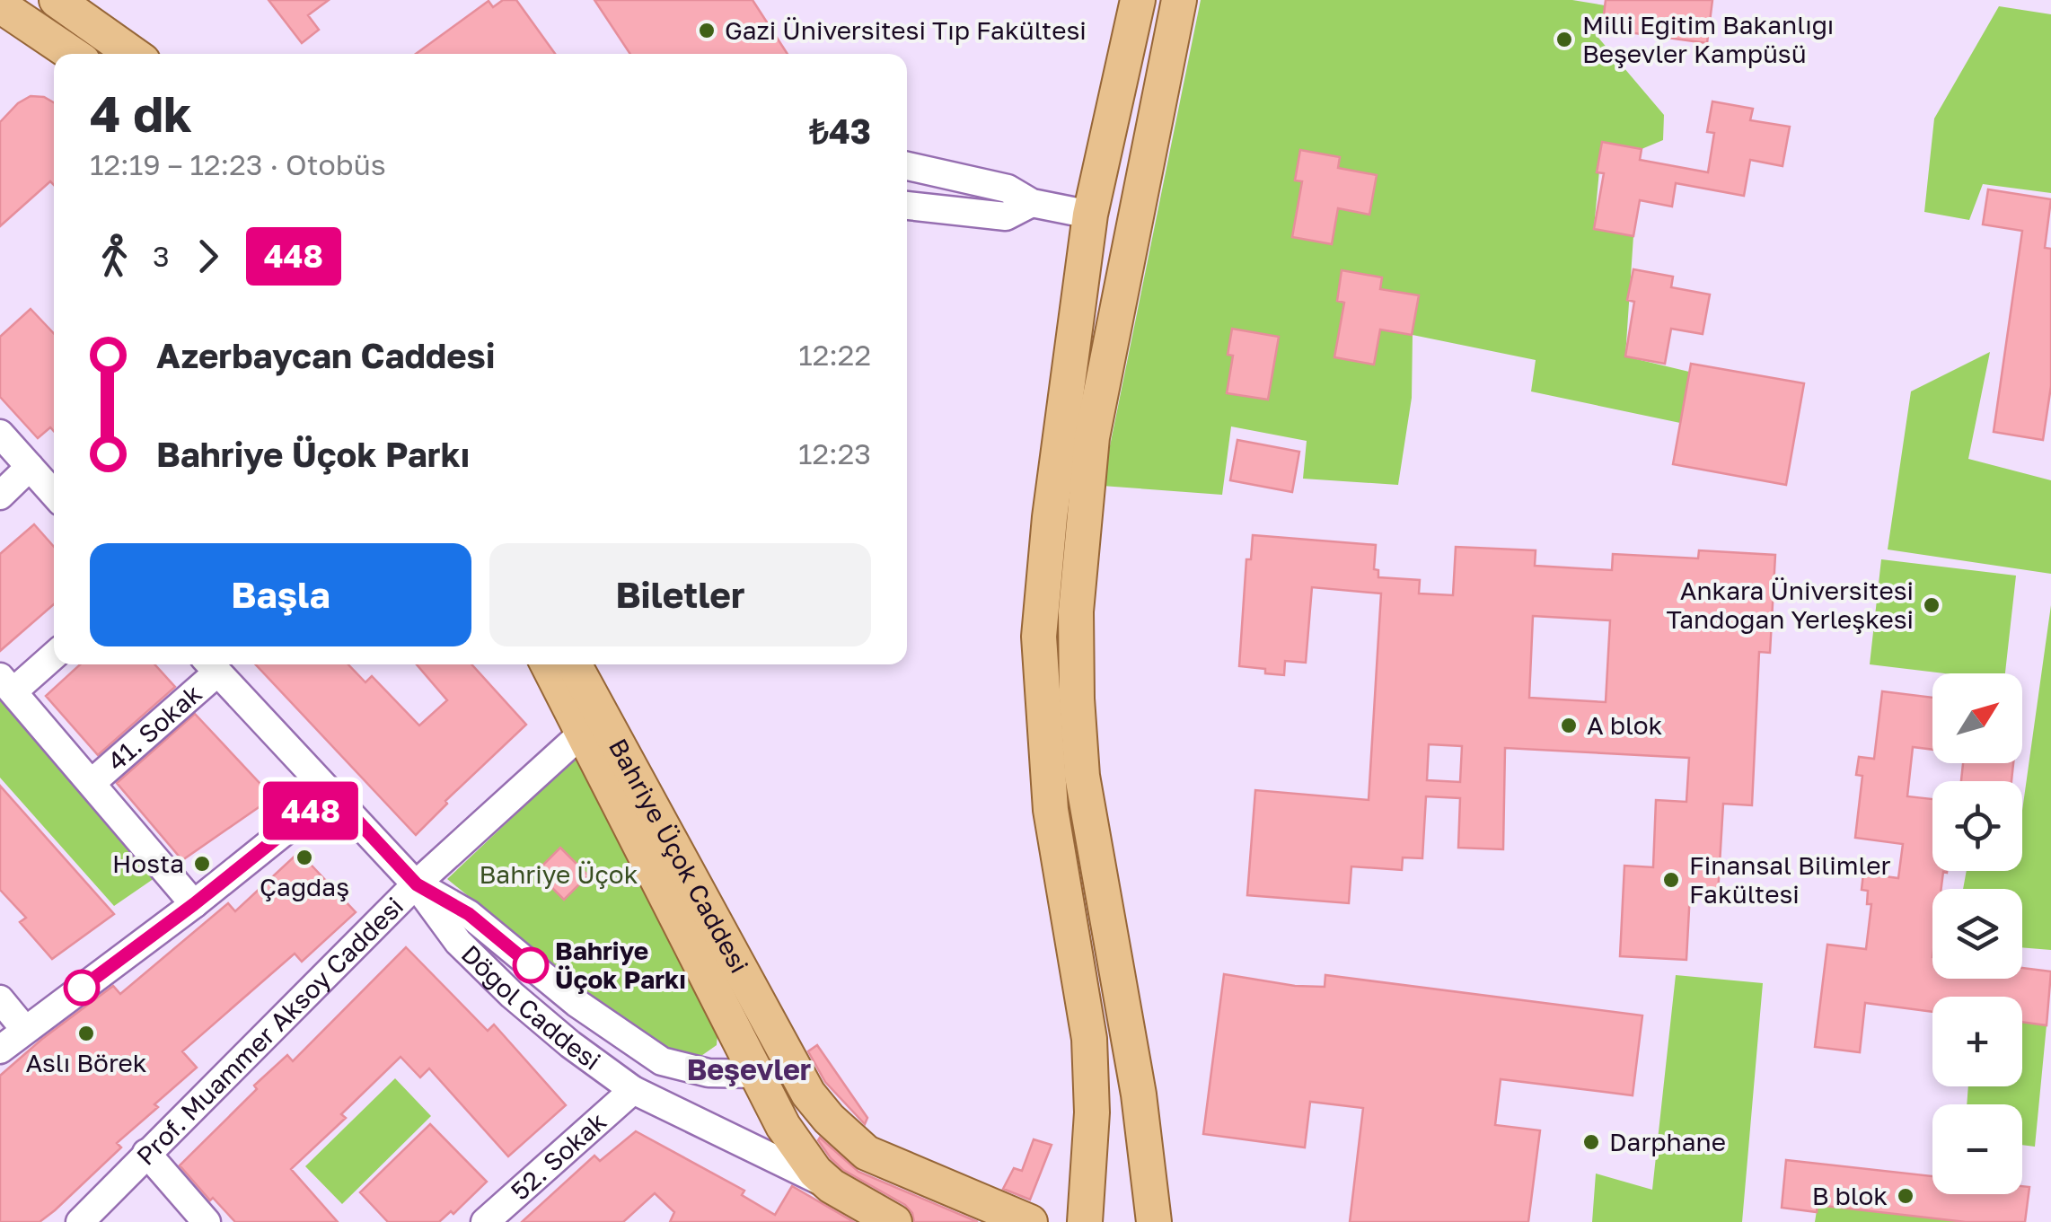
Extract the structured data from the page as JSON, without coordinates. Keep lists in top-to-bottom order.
{
  "streets": {
    "main road": ["Bahriye Üçok Caddesi", "Dögol Caddesi"],
    "street": ["41. Sokak", "Prof. Muammer Aksoy Caddesi", "52. Sokak"]
  },
  "crossings": [
    ["Bahriye Üçok Caddesi", "Dögol Caddesi"],
    ["Bahriye Üçok Caddesi", "Prof. Muammer Aksoy Caddesi"],
    ["Dögol Caddesi", "Prof. Muammer Aksoy Caddesi"],
    ["Dögol Caddesi", "52. Sokak"]
  ],
  "districts": ["Beşevler"],
  "parks": ["Bahriye Üçok"],
  "places": [
    "Gazi Üniversitesi Tıp Fakültesi",
    "Milli Eğitim Bakanlığı Beşevler Kampüsü",
    "Ankara Üniversitesi Tandoğan Yerleşkesi",
    "A blok",
    "Çağdaş",
    "Hosta",
    "Finansal Bilimler Fakültesi",
    "Bahriye Üçok Parkı",
    "Aslı Börek",
    "Darphane",
    "B blok"
  ],
  "lines": ["bus line 448"],
  "north": "top right",
  "page": {
    "on_map": "448",
    "heading": ["4 dk", "12:19 – 12:23 · Otobüs", "₺43"],
    "legs": ["3", "448"],
    "list": [
      {
        "name": "Azerbaycan Caddesi",
        "value": "12:22"
      },
      {
        "name": "Bahriye Üçok Parkı",
        "value": "12:23"
      }
    ],
    "buttons": ["Başla", "Biletler"],
    "map_buttons": ["+", "−"]
  }
}
